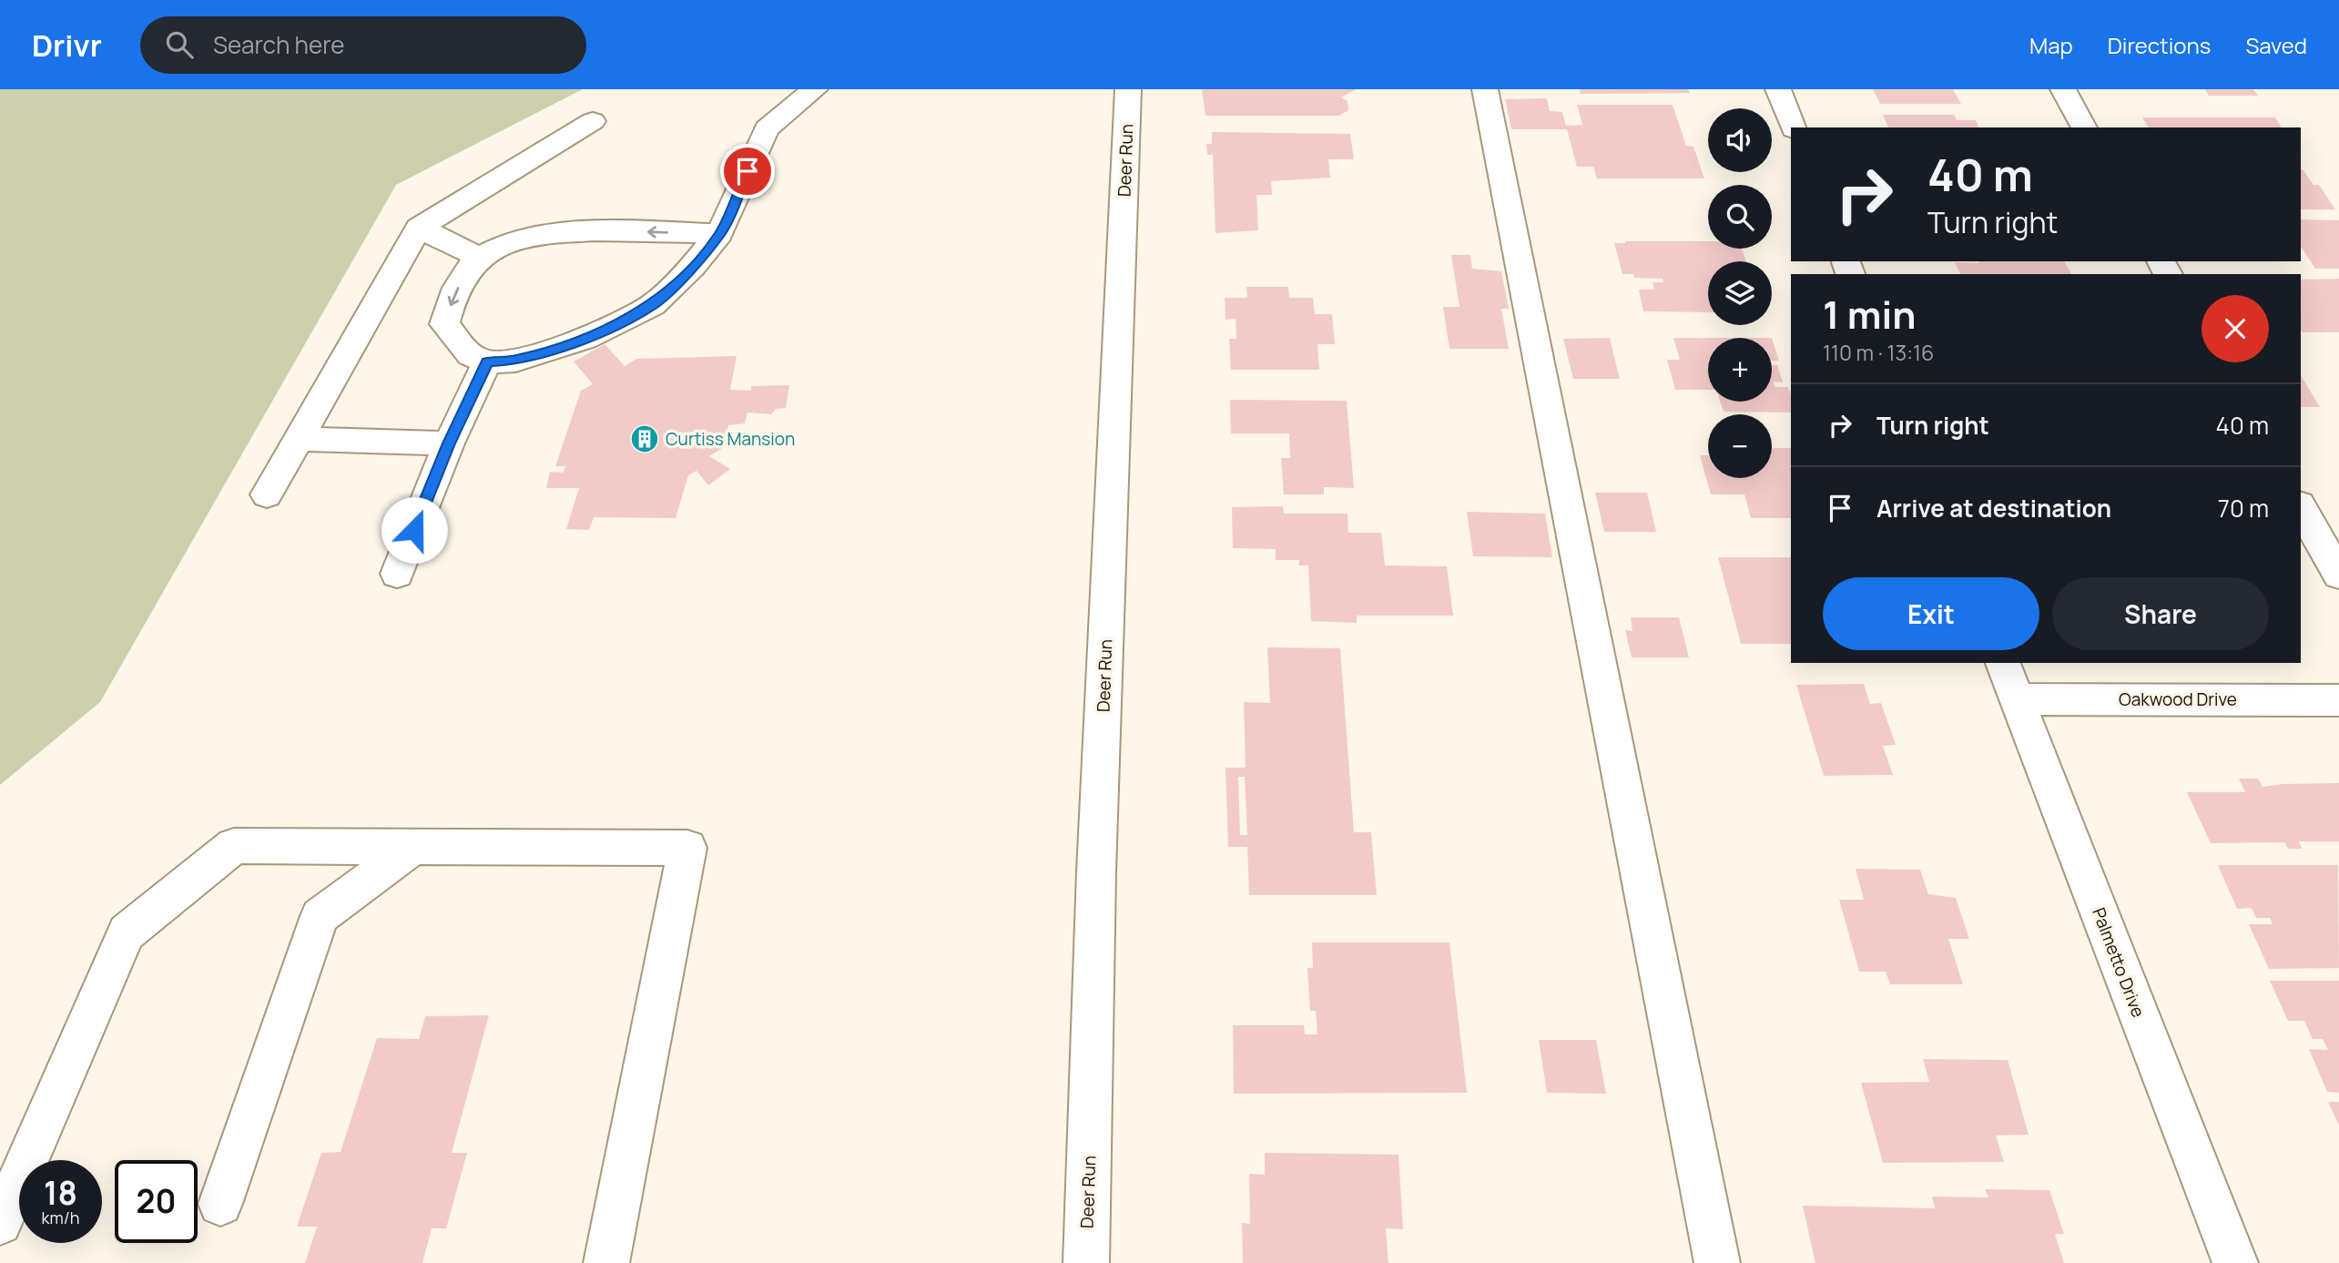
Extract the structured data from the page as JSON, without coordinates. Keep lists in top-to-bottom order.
{
  "streets": {
    "street": ["Deer Run", "Oakwood Drive", "Palmetto Drive"]
  },
  "crossings": [
    ["Oakwood Drive", "Palmetto Drive"]
  ],
  "places": {
    "building": ["Curtiss Mansion"]
  },
  "page": {
    "header": "Drivr",
    "search": "Search here",
    "nav": ["Map", "Directions", "Saved"],
    "map_buttons": ["+", "−"],
    "turn": ["40 m", "Turn right"],
    "heading": ["1 min", "110 m · 13:16"],
    "list": [
      {
        "name": "Turn right",
        "value": "40 m"
      },
      {
        "name": "Arrive at destination",
        "value": "70 m"
      }
    ],
    "buttons": ["Exit", "Share"],
    "speed": "18 km/h",
    "limit": "20"
  }
}
